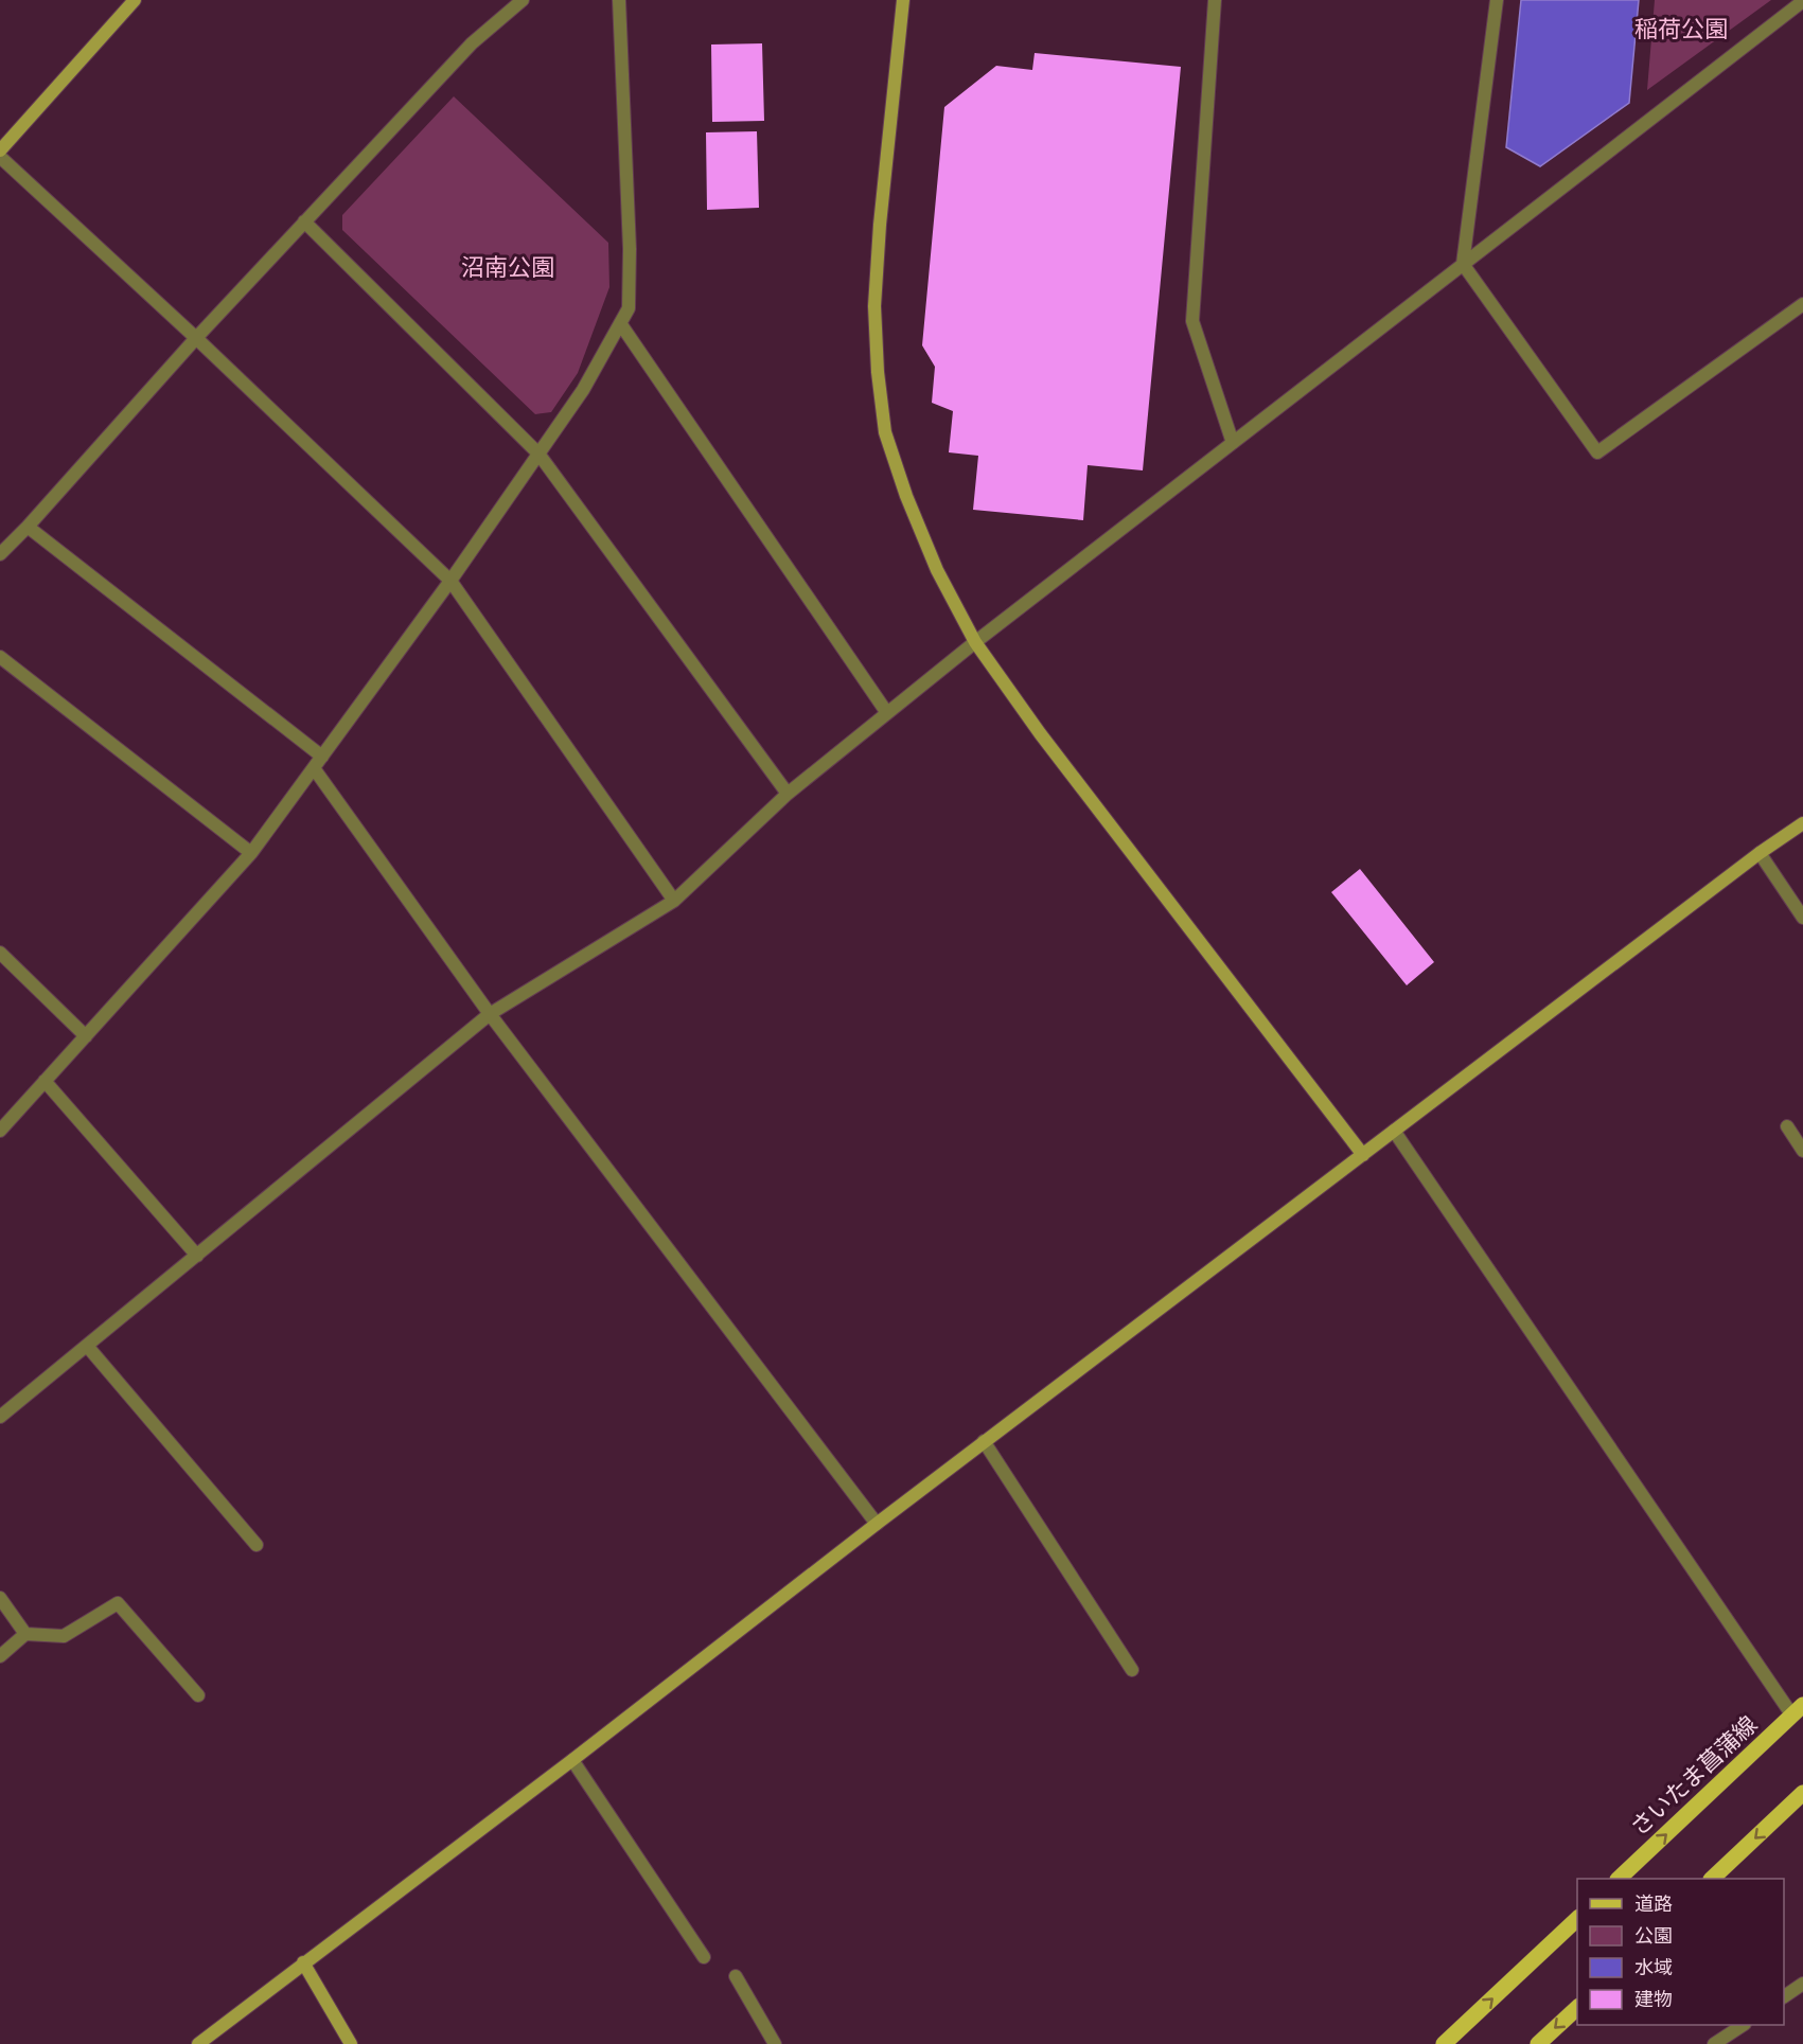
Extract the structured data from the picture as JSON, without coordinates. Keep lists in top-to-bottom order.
{
  "streets": {
    "main road": ["さいたま菖蒲線"]
  },
  "parks": ["稲荷公園", "沼南公園"],
  "legend": [
    "道路",
    "公園",
    "水域",
    "建物"
  ]
}
